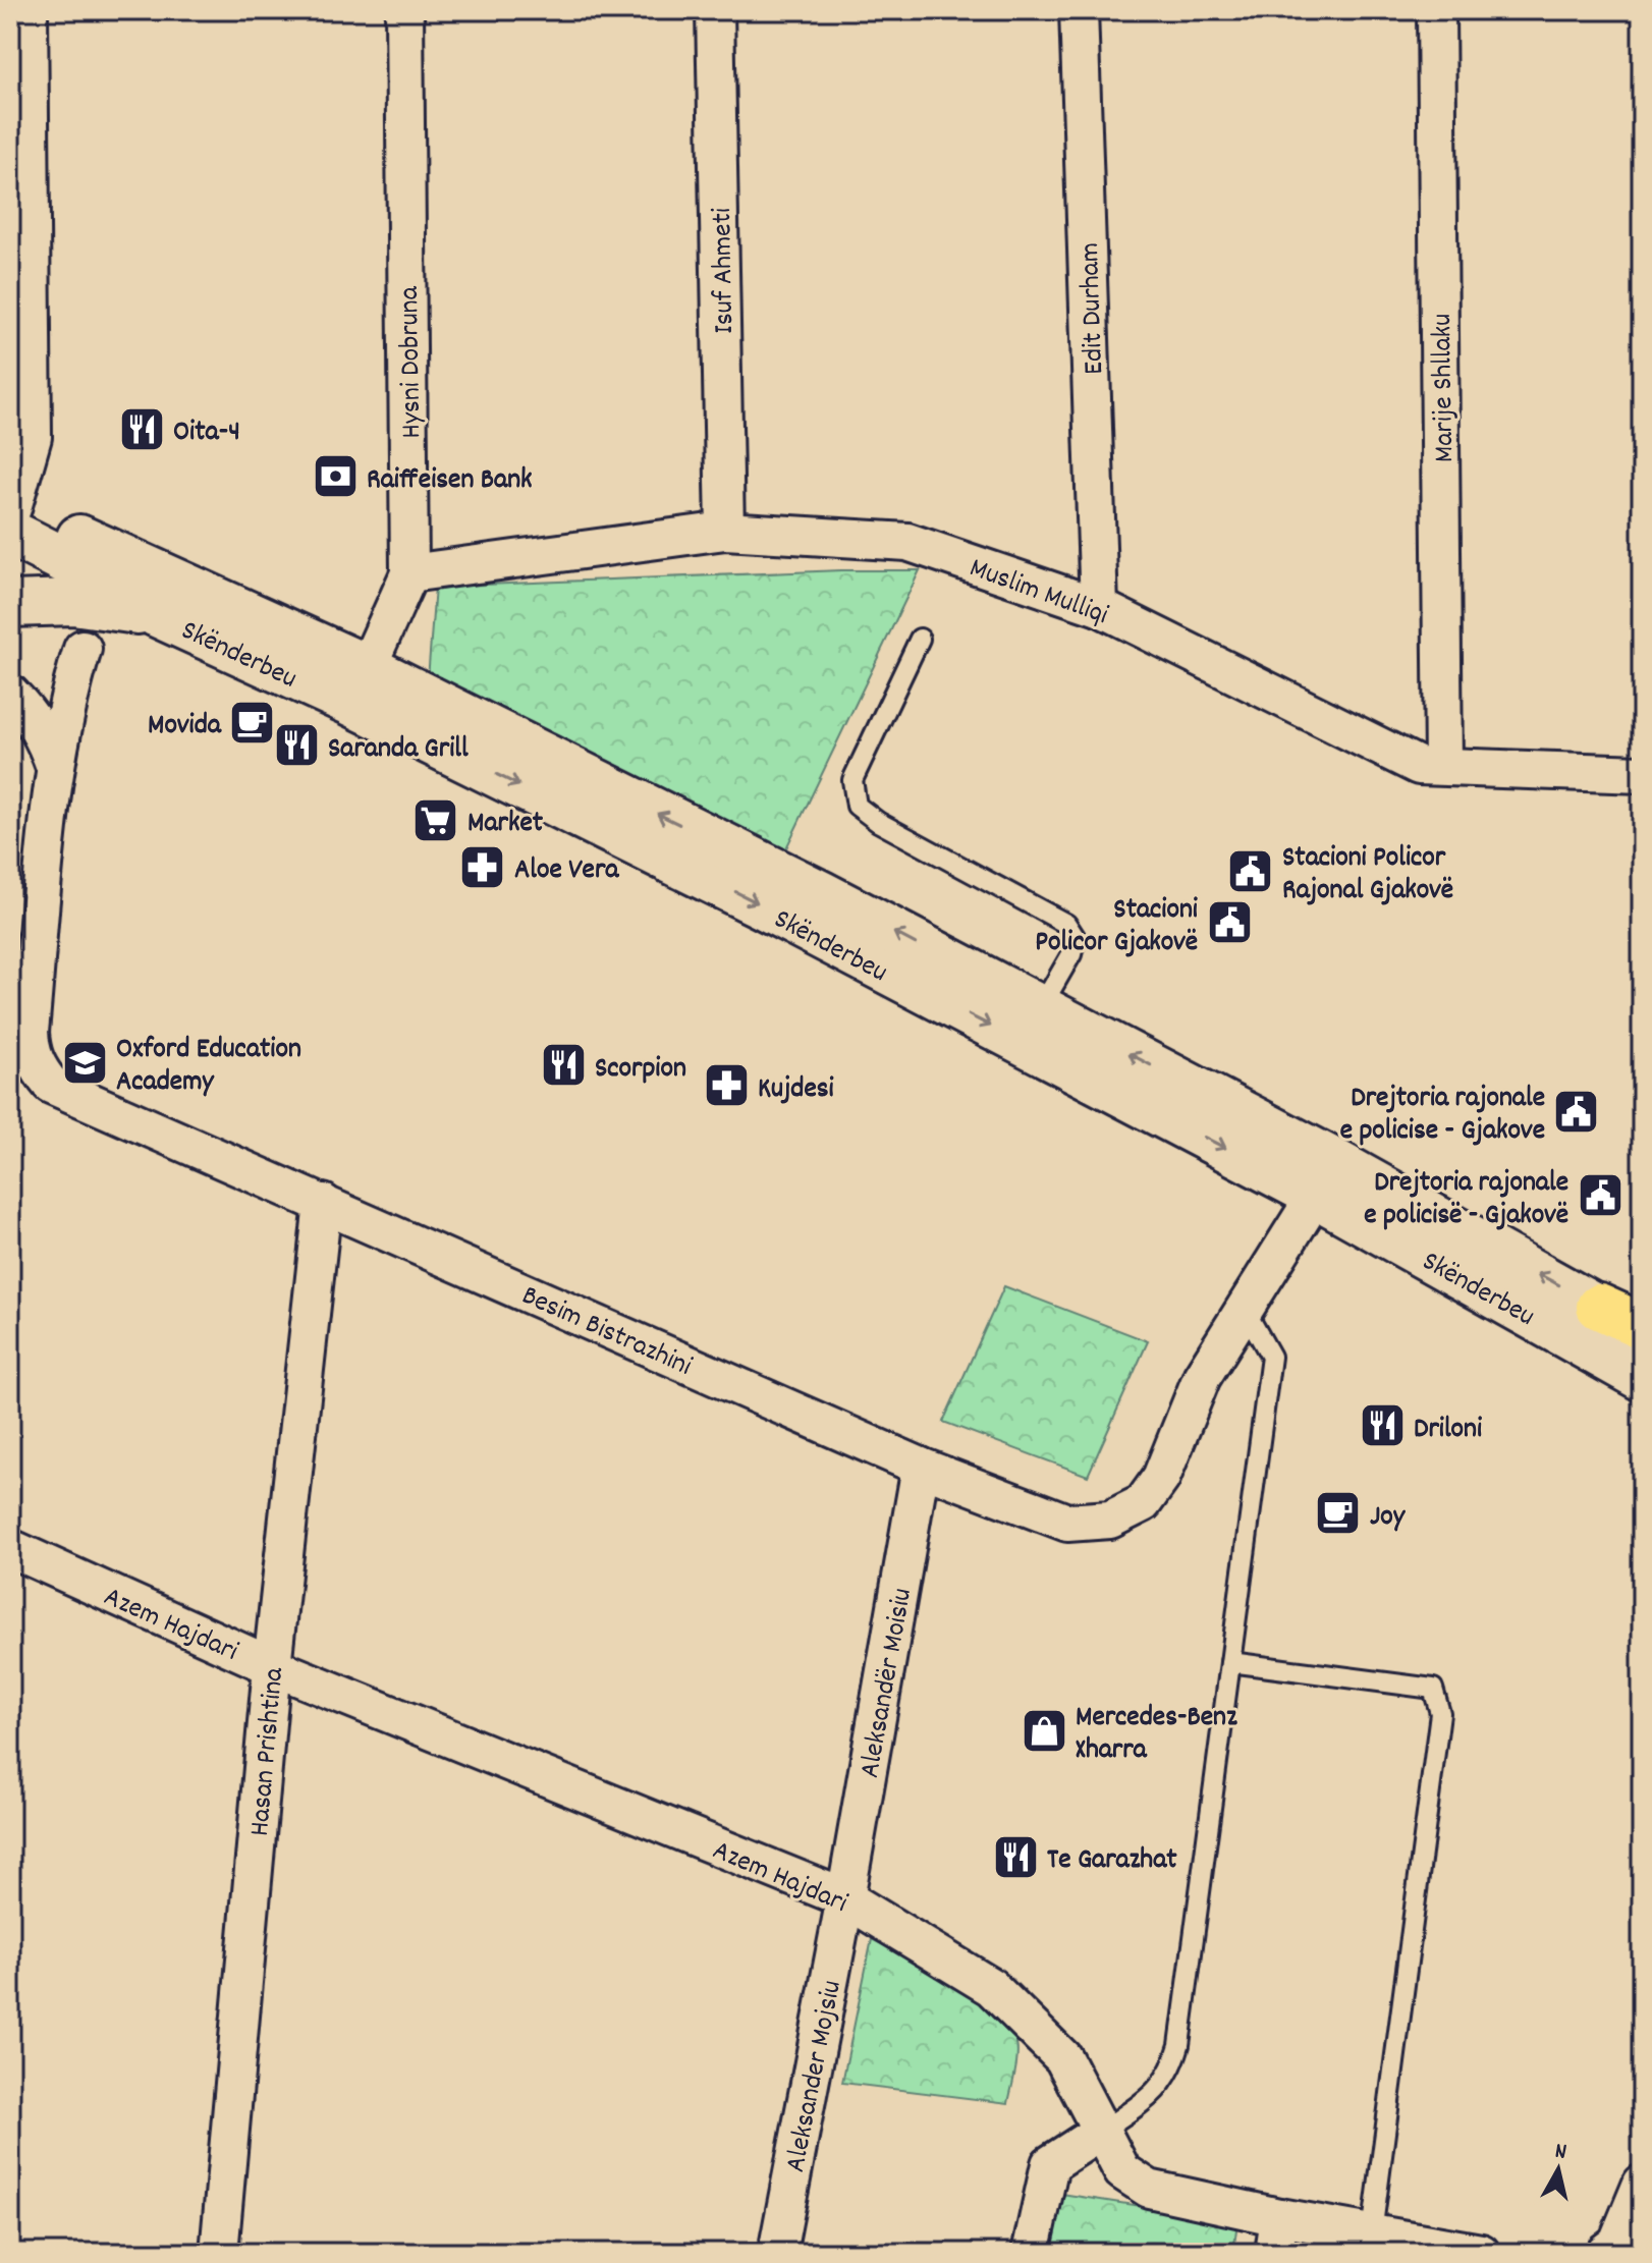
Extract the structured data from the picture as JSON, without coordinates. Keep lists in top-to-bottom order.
{
  "streets": {
    "main road": ["Skënderbeu"],
    "street": [
      "Isuf Ahmeti",
      "Edit Durham",
      "Hysni Dobruna",
      "Marije Shllaku",
      "Muslim Mulliqi",
      "Besim Bistrazhini",
      "Azem Hajdari",
      "Aleksandër Moisiu",
      "Hasan Prishtina",
      "Aleksander Mojsiu"
    ]
  },
  "crossings": [
    ["Isuf Ahmeti", "Muslim Mulliqi"],
    ["Edit Durham", "Muslim Mulliqi"],
    ["Hysni Dobruna", "Muslim Mulliqi"],
    ["Hysni Dobruna", "Skënderbeu"],
    ["Marije Shllaku", "Muslim Mulliqi"],
    ["Skënderbeu", "Besim Bistrazhini"],
    ["Besim Bistrazhini", "Aleksandër Moisiu"],
    ["Besim Bistrazhini", "Hasan Prishtina"],
    ["Azem Hajdari", "Aleksandër Moisiu"],
    ["Azem Hajdari", "Hasan Prishtina"],
    ["Azem Hajdari", "Aleksander Mojsiu"],
    ["Aleksandër Moisiu", "Aleksander Mojsiu"]
  ],
  "places": {
    "restaurant": [
      "Oita-4",
      "Saranda Grill",
      "Scorpion",
      "Driloni",
      "Te Garazhat"
    ],
    "bank": ["Raiffeisen Bank"],
    "cafe": ["Movida", "Joy"],
    "supermarket": ["Market"],
    "pharmacy": ["Aloe Vera", "Kujdesi"],
    "public building": [
      "Stacioni Policor Rajonal Gjakovë",
      "Stacioni Policor Gjakovë",
      "Drejtoria rajonale e policise - Gjakove",
      "Drejtoria rajonale e policisë - Gjakovë"
    ],
    "school or university": ["Oxford Education Academy"],
    "shop": ["Mercedes-Benz Xharra"]
  },
  "north": "top"
}
